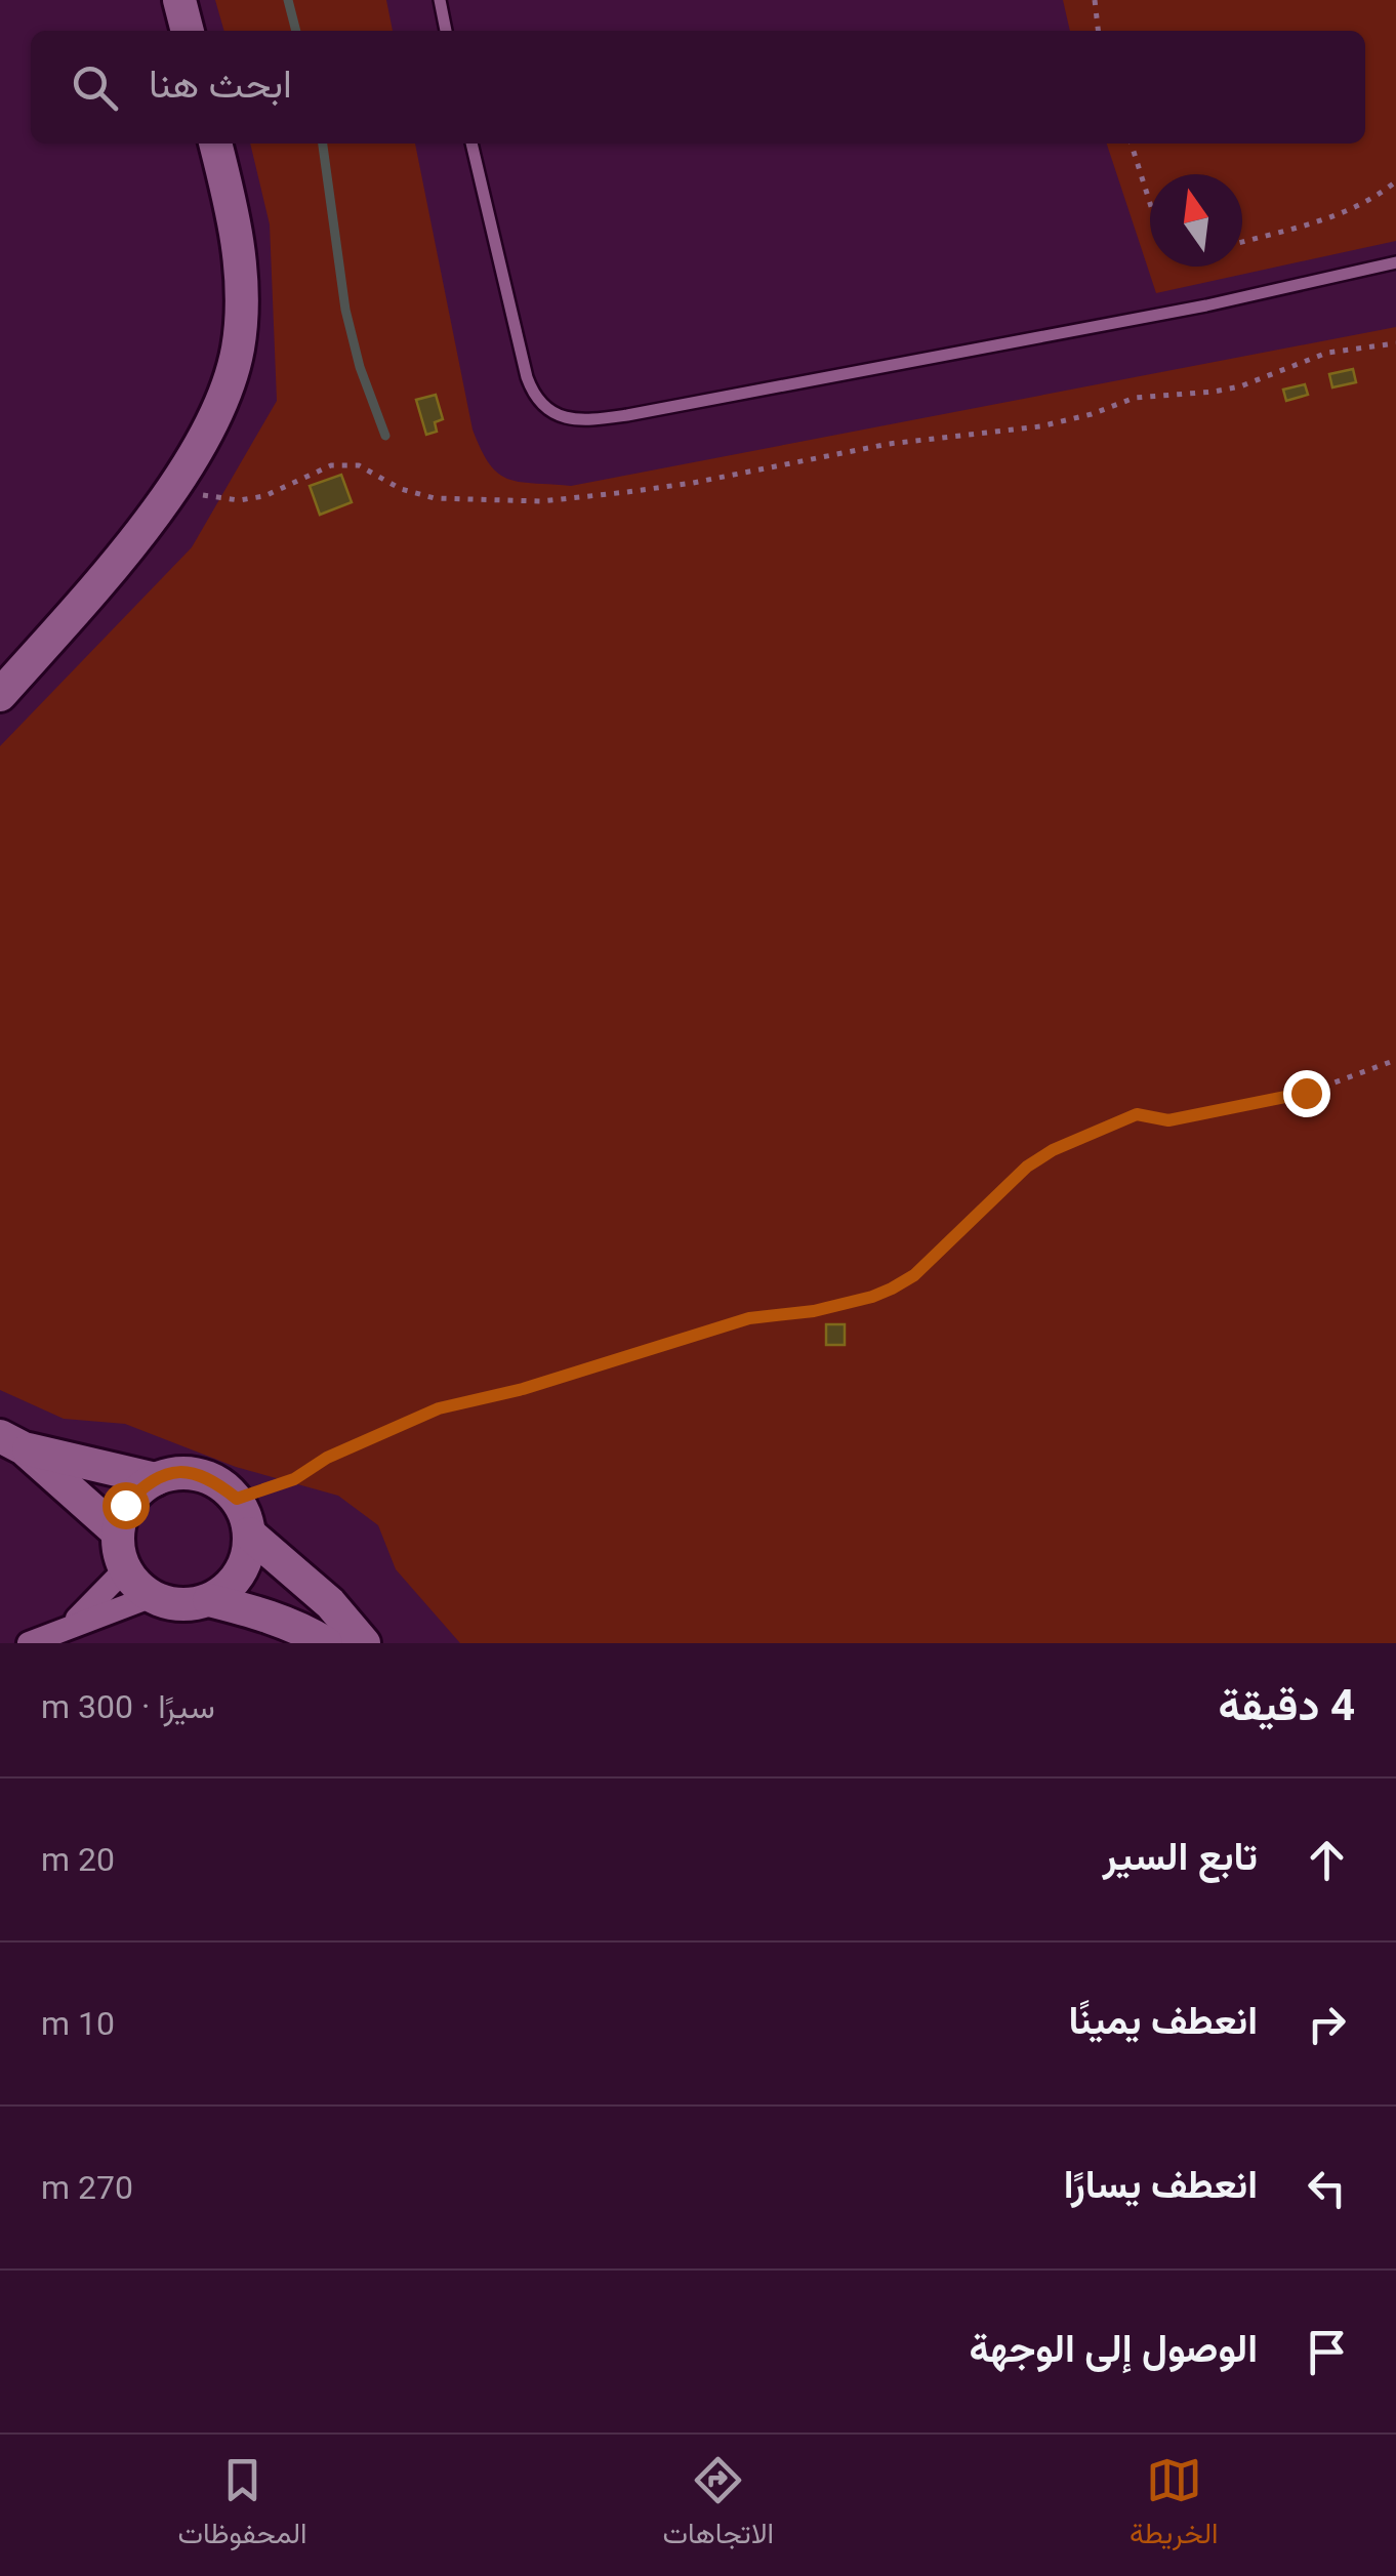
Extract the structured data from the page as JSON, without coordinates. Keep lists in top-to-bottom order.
{
  "north": "top",
  "page": {
    "search": "ابحث هنا",
    "heading": ["4 دقيقة", "سيرًا · 300 m"],
    "list": [
      ["تابع السير", "20 m"],
      ["انعطف يمينًا", "10 m"],
      ["انعطف يسارًا", "270 m"],
      "الوصول إلى الوجهة"
    ],
    "nav": ["الخريطة", "الاتجاهات", "المحفوظات"]
  }
}
